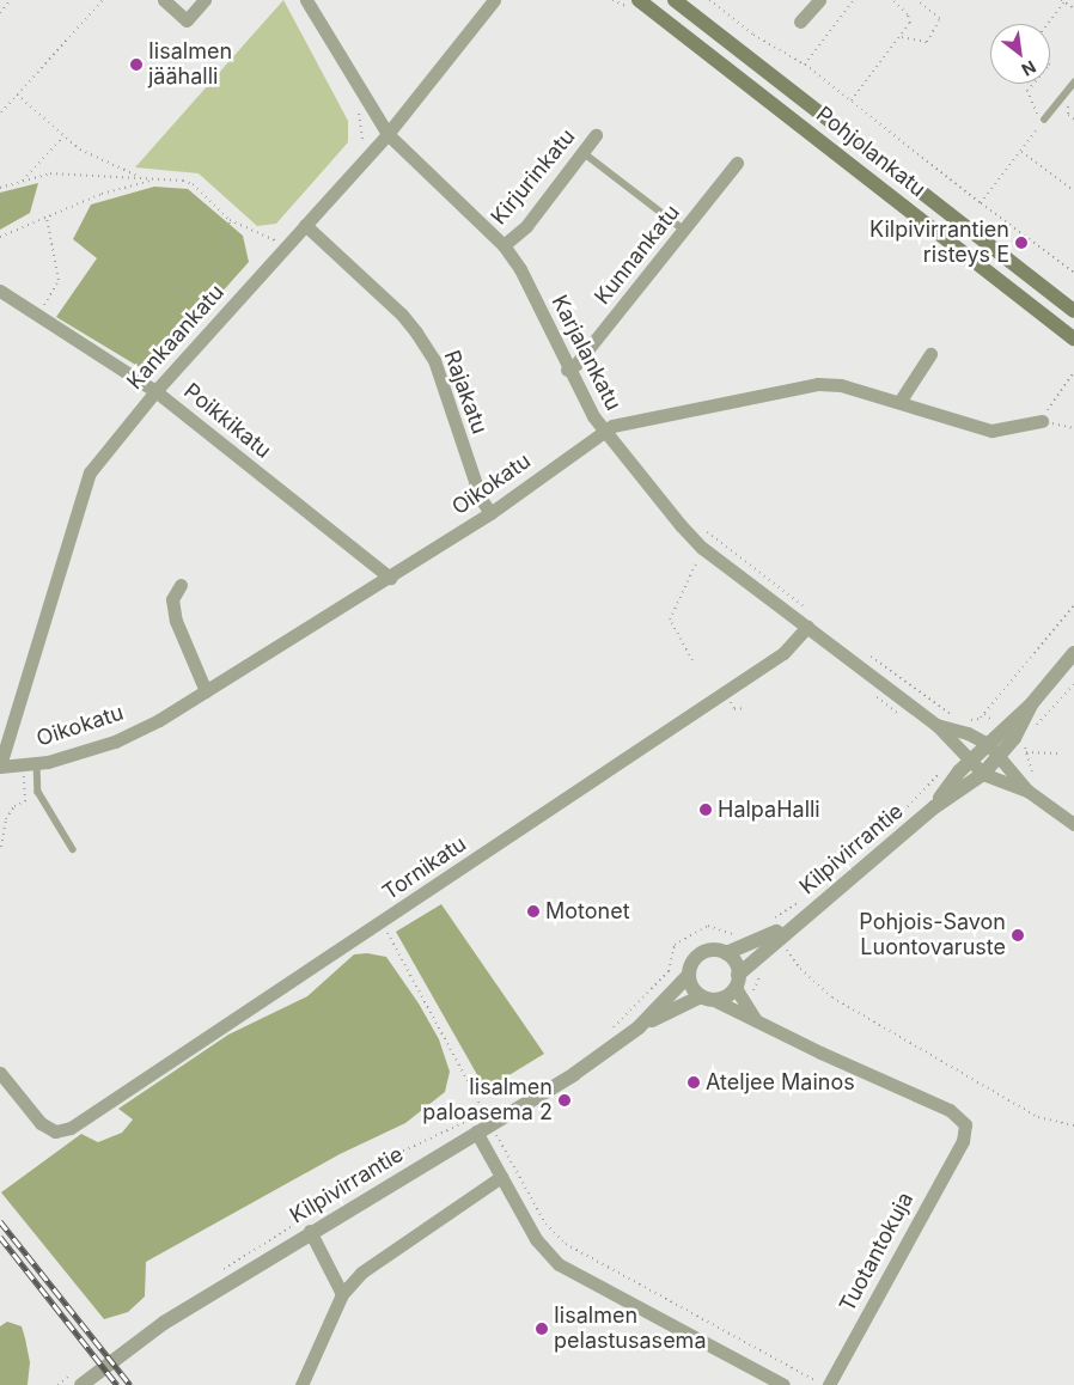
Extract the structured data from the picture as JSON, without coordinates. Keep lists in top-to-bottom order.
{
  "streets": {
    "main road": ["Pohjolankatu"],
    "street": [
      "Kirjurinkatu",
      "Kunnankatu",
      "Kankaankatu",
      "Karjalankatu",
      "Rajakatu",
      "Poikkikatu",
      "Oikokatu",
      "Kilpivirrantie",
      "Tornikatu",
      "Tuotantokuja"
    ]
  },
  "crossings": [
    ["Kirjurinkatu", "Karjalankatu"],
    ["Kunnankatu", "Karjalankatu"],
    ["Kankaankatu", "Karjalankatu"],
    ["Kankaankatu", "Rajakatu"],
    ["Kankaankatu", "Poikkikatu"],
    ["Kankaankatu", "Oikokatu"],
    ["Karjalankatu", "Oikokatu"],
    ["Karjalankatu", "Kilpivirrantie"],
    ["Karjalankatu", "Tornikatu"],
    ["Rajakatu", "Oikokatu"],
    ["Poikkikatu", "Oikokatu"]
  ],
  "places": [
    "Iisalmen jäähalli",
    "Kilpivirrantien risteys E",
    "HalpaHalli",
    "Motonet",
    "Pohjois-Savon Luontovaruste",
    "Ateljee Mainos",
    "Iisalmen paloasema 2",
    "Iisalmen pelastusasema"
  ],
  "north": "bottom right"
}
